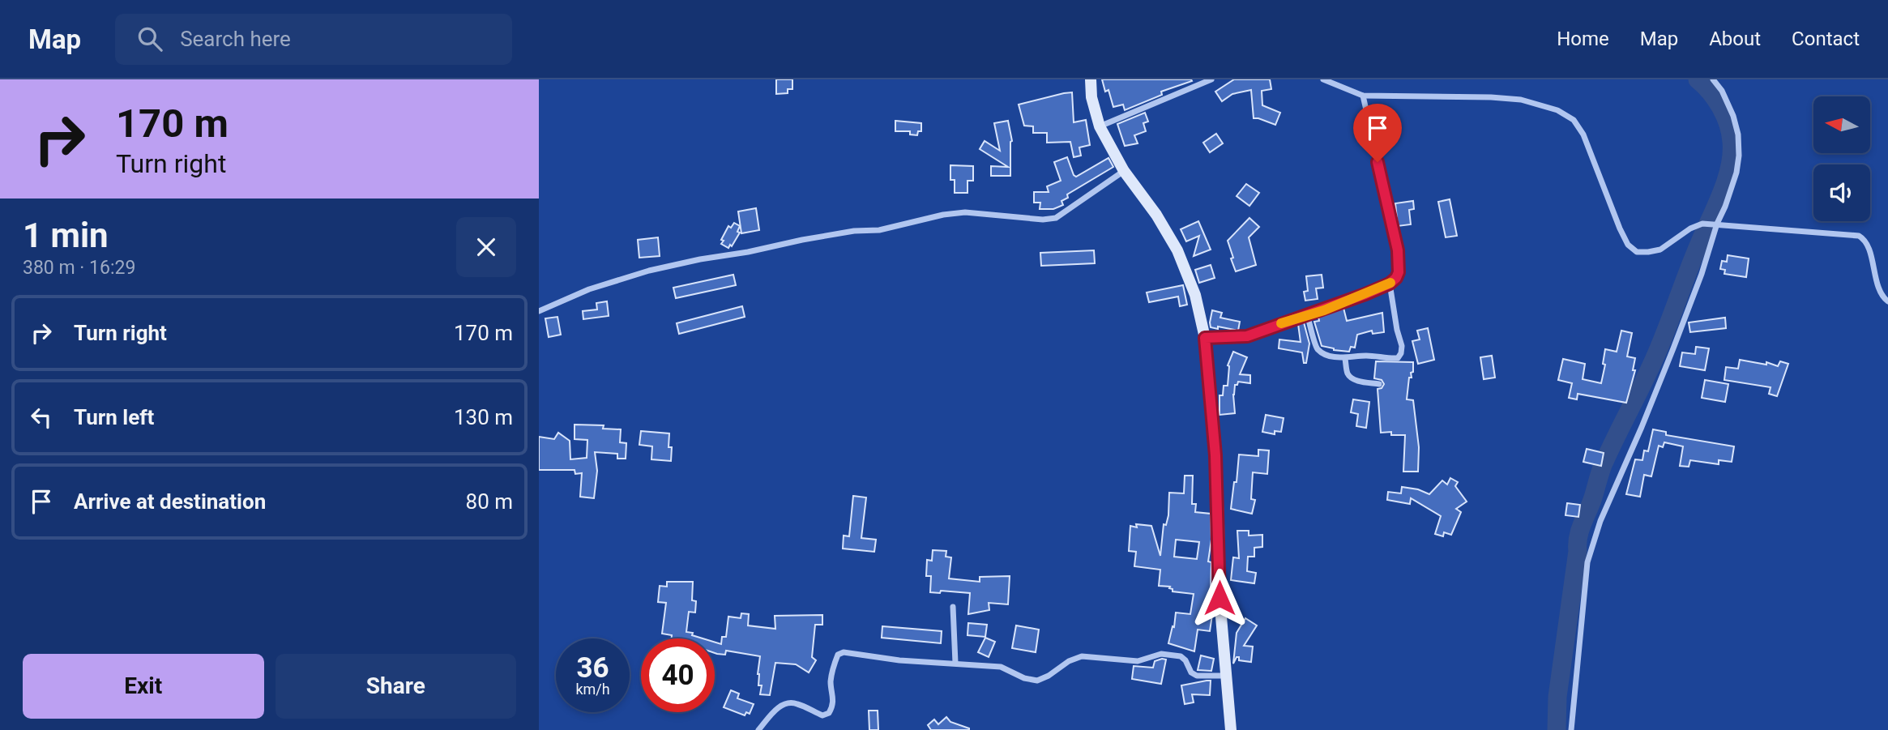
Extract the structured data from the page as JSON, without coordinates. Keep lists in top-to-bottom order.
{
  "north": "left",
  "page": {
    "header": "Map",
    "search": "Search here",
    "nav": [
      "Home",
      "Map",
      "About",
      "Contact"
    ],
    "turn": ["170 m", "Turn right"],
    "heading": ["1 min", "380 m · 16:29"],
    "list": [
      {
        "name": "Turn right",
        "value": "170 m"
      },
      {
        "name": "Turn left",
        "value": "130 m"
      },
      {
        "name": "Arrive at destination",
        "value": "80 m"
      }
    ],
    "speed": "36 km/h",
    "limit": "40",
    "buttons": ["Exit", "Share"]
  }
}
